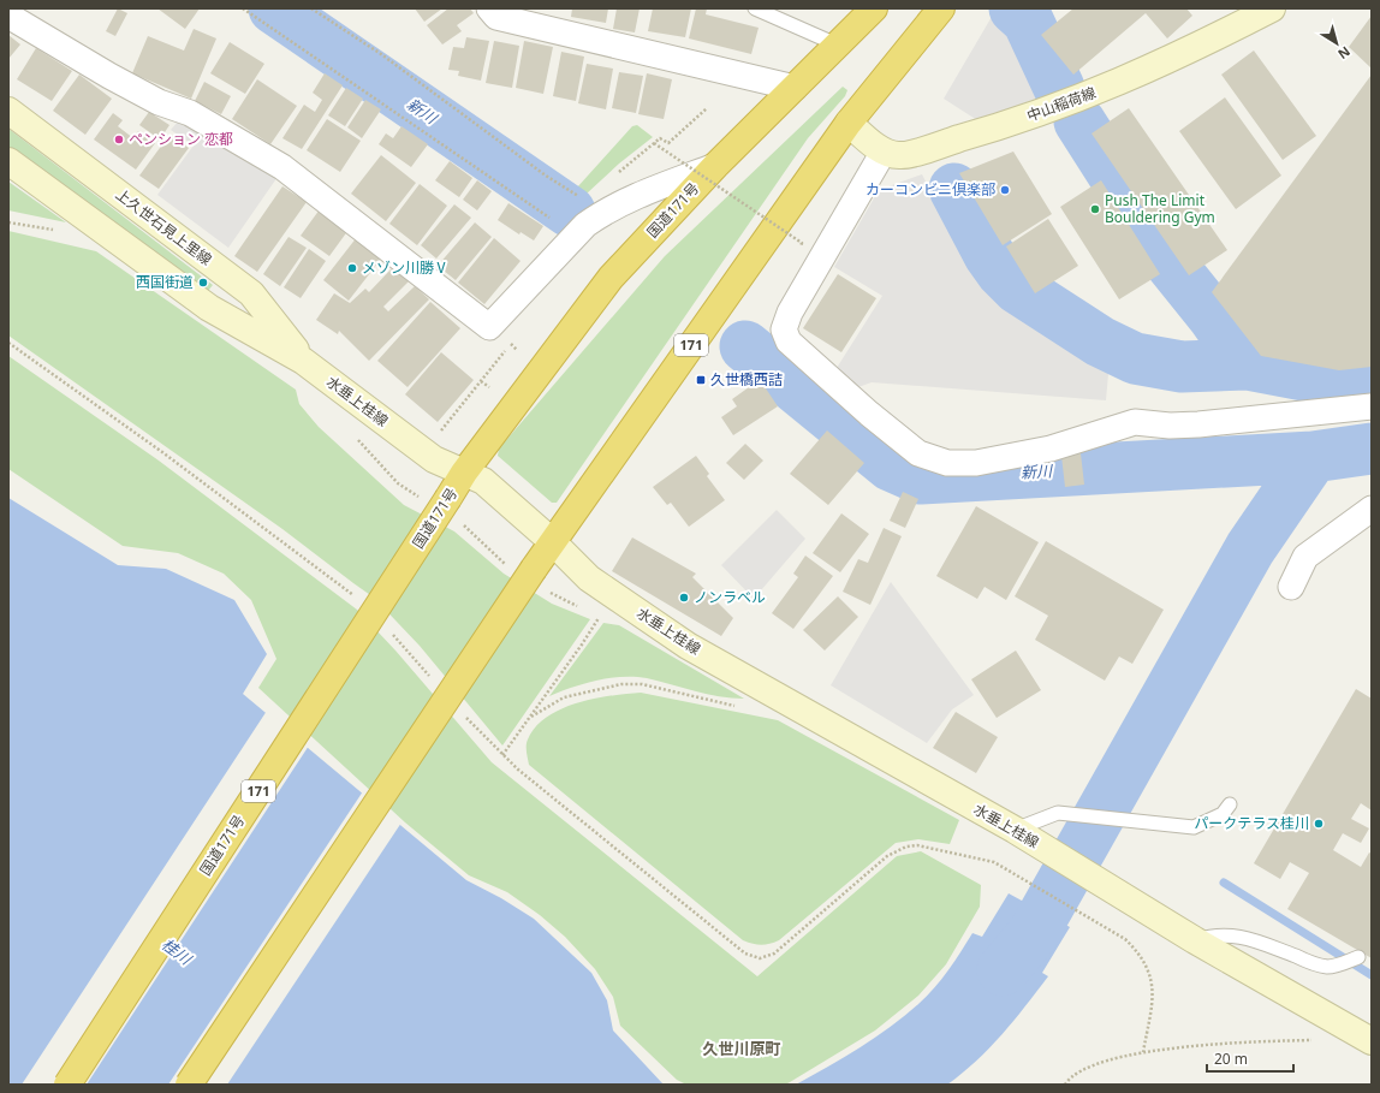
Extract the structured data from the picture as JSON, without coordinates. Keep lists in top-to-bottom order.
{
  "streets": {
    "highway": ["国道171号", "171"],
    "main road": ["中山稲荷線", "上久世石見上里線", "水垂上桂線"]
  },
  "crossings": [
    ["国道171号", "水垂上桂線"],
    ["上久世石見上里線", "水垂上桂線"],
    ["171", "水垂上桂線"]
  ],
  "districts": ["久世川原町"],
  "water": ["新川", "桂川"],
  "places": {
    "other": [
      "ペンション 恋都",
      "カーコンビニ倶楽部",
      "Push The Limit Bouldering Gym",
      "メゾン川勝Ⅴ",
      "西国街道",
      "ノンラベル",
      "パークテラス桂川"
    ],
    "transit": ["久世橋西詰"]
  },
  "scale_bar": "20 m",
  "north": "bottom right"
}
